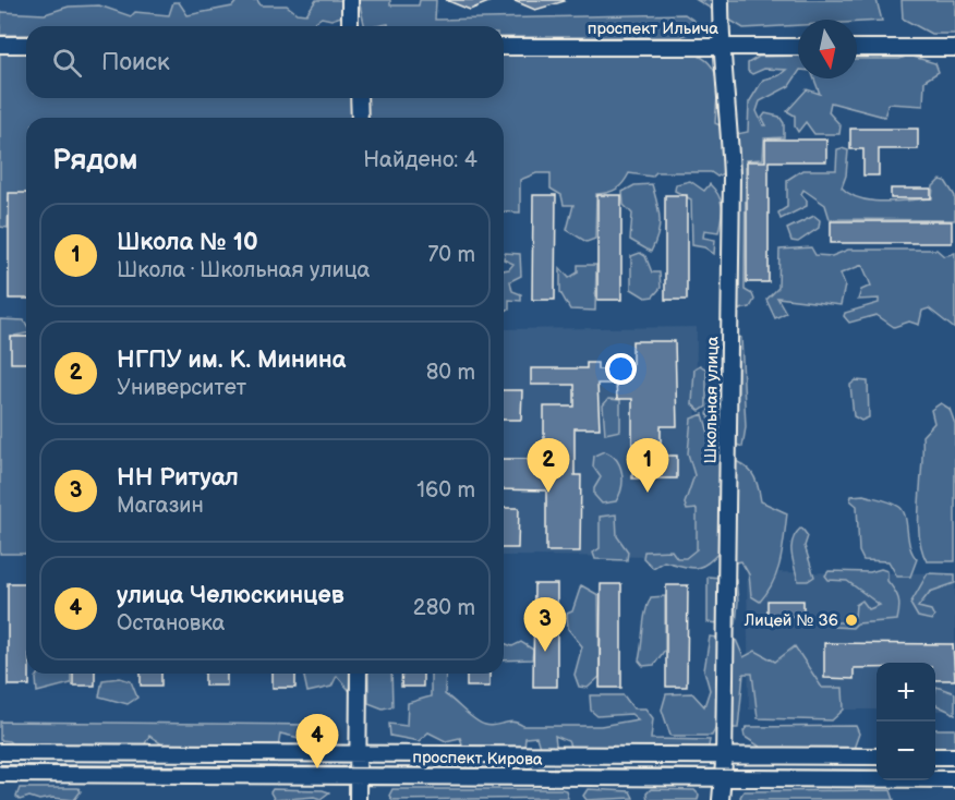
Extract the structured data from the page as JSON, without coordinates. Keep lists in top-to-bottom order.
{
  "streets": {
    "street": ["проспект Ильича", "Школьная улица", "проспект Кирова"]
  },
  "crossings": [
    ["проспект Ильича", "Школьная улица"],
    ["Школьная улица", "проспект Кирова"]
  ],
  "places": ["Лицей № 36"],
  "north": "bottom",
  "page": {
    "search": "Поиск",
    "heading": ["Рядом", "Найдено: 4"],
    "list": [
      {
        "mark": "1",
        "name": "Школа № 10",
        "note": "Школа · Школьная улица",
        "value": "70 m"
      },
      {
        "mark": "2",
        "name": "НГПУ им. К. Минина",
        "note": "Университет",
        "value": "80 m"
      },
      {
        "mark": "3",
        "name": "НН Ритуал",
        "note": "Магазин",
        "value": "160 m"
      },
      {
        "mark": "4",
        "name": "улица Челюскинцев",
        "note": "Остановка",
        "value": "280 m"
      }
    ],
    "pins": [
      "1",
      "2",
      "3",
      "4"
    ],
    "map_buttons": ["+", "−"]
  }
}
